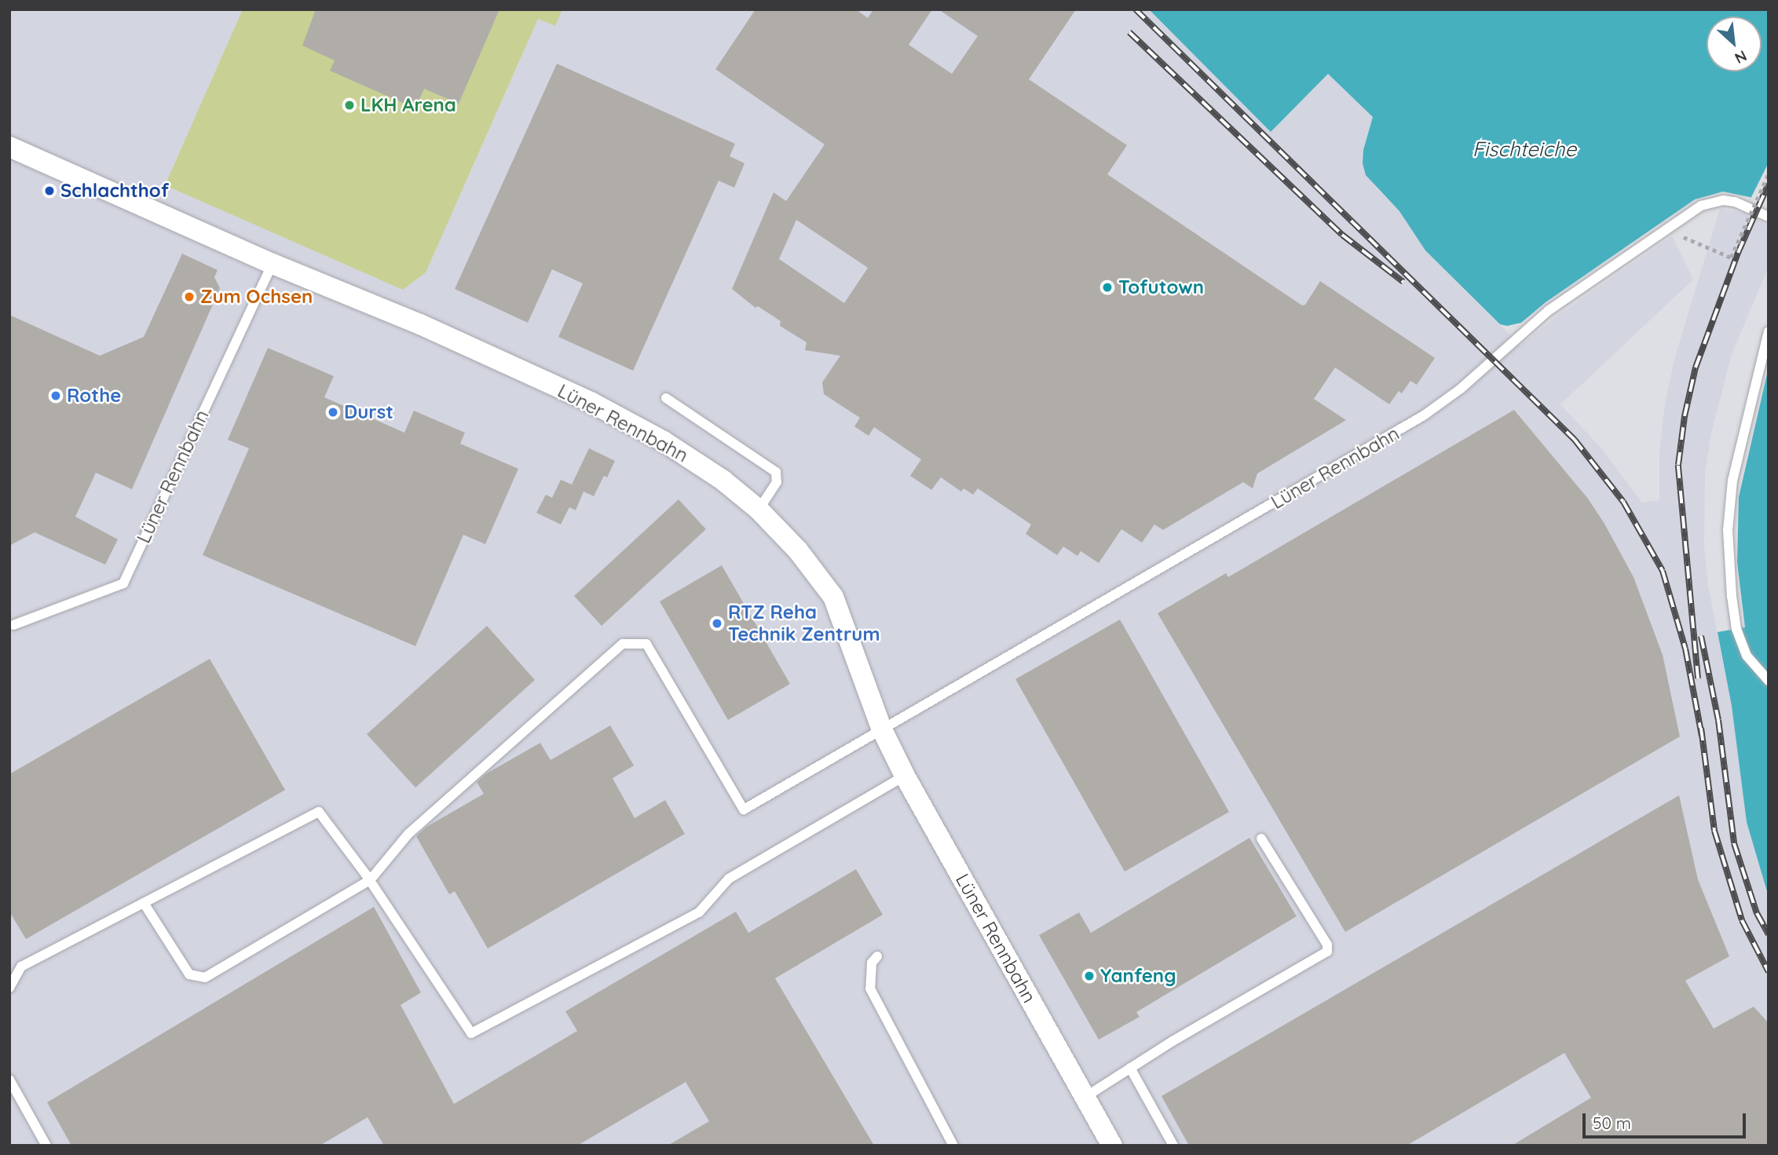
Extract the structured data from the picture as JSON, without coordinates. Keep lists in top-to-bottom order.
{
  "streets": {
    "street": ["Lüner Rennbahn"]
  },
  "water": ["Fischteiche"],
  "places": [
    "LKH Arena",
    "Schlachthof",
    "Tofutown",
    "Zum Ochsen",
    "Rothe",
    "Durst",
    "RTZ Reha Technik Zentrum",
    "Yanfeng"
  ],
  "scale_bar": "50 m",
  "north": "bottom right"
}
